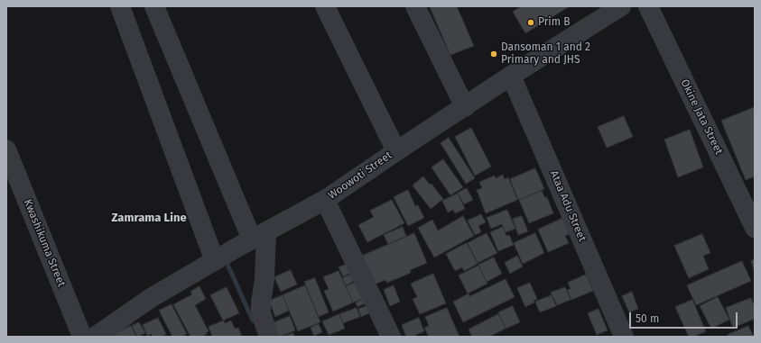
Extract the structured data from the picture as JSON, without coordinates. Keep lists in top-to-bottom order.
{
  "streets": {
    "street": [
      "Okine Jata Street",
      "Woowoti Street",
      "Ataa Adu Street",
      "Kwashikuma Street"
    ]
  },
  "crossings": [
    ["Woowoti Street", "Ataa Adu Street"]
  ],
  "districts": ["Zamrama Line"],
  "places": ["Prim B", "Dansoman 1 and 2 Primary and JHS"],
  "scale_bar": "50 m"
}
